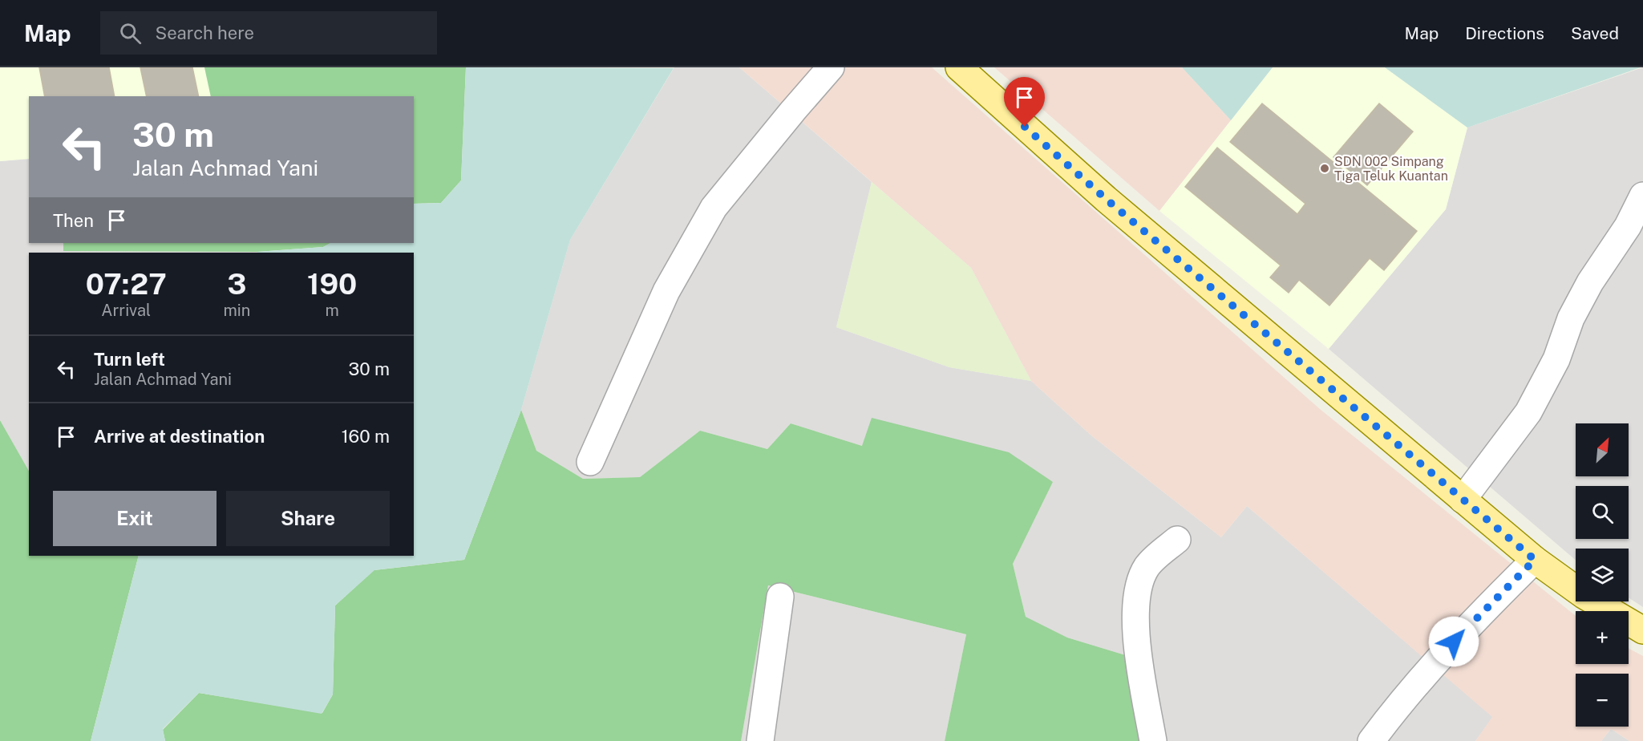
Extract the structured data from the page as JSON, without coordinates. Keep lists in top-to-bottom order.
{
  "places": ["SDN 002 Simpang Tiga Teluk Kuantan"],
  "north": "top right",
  "page": {
    "header": "Map",
    "search": "Search here",
    "nav": ["Map", "Directions", "Saved"],
    "turn": ["30 m", "Jalan Achmad Yani"],
    "then": "Then",
    "eta": [
      "07:27",
      "Arrival",
      "3",
      "min",
      "190",
      "m"
    ],
    "list": [
      {
        "name": "Turn left",
        "note": "Jalan Achmad Yani",
        "value": "30 m"
      },
      {
        "name": "Arrive at destination",
        "value": "160 m"
      }
    ],
    "map_buttons": ["+", "−"],
    "buttons": ["Exit", "Share"]
  }
}
